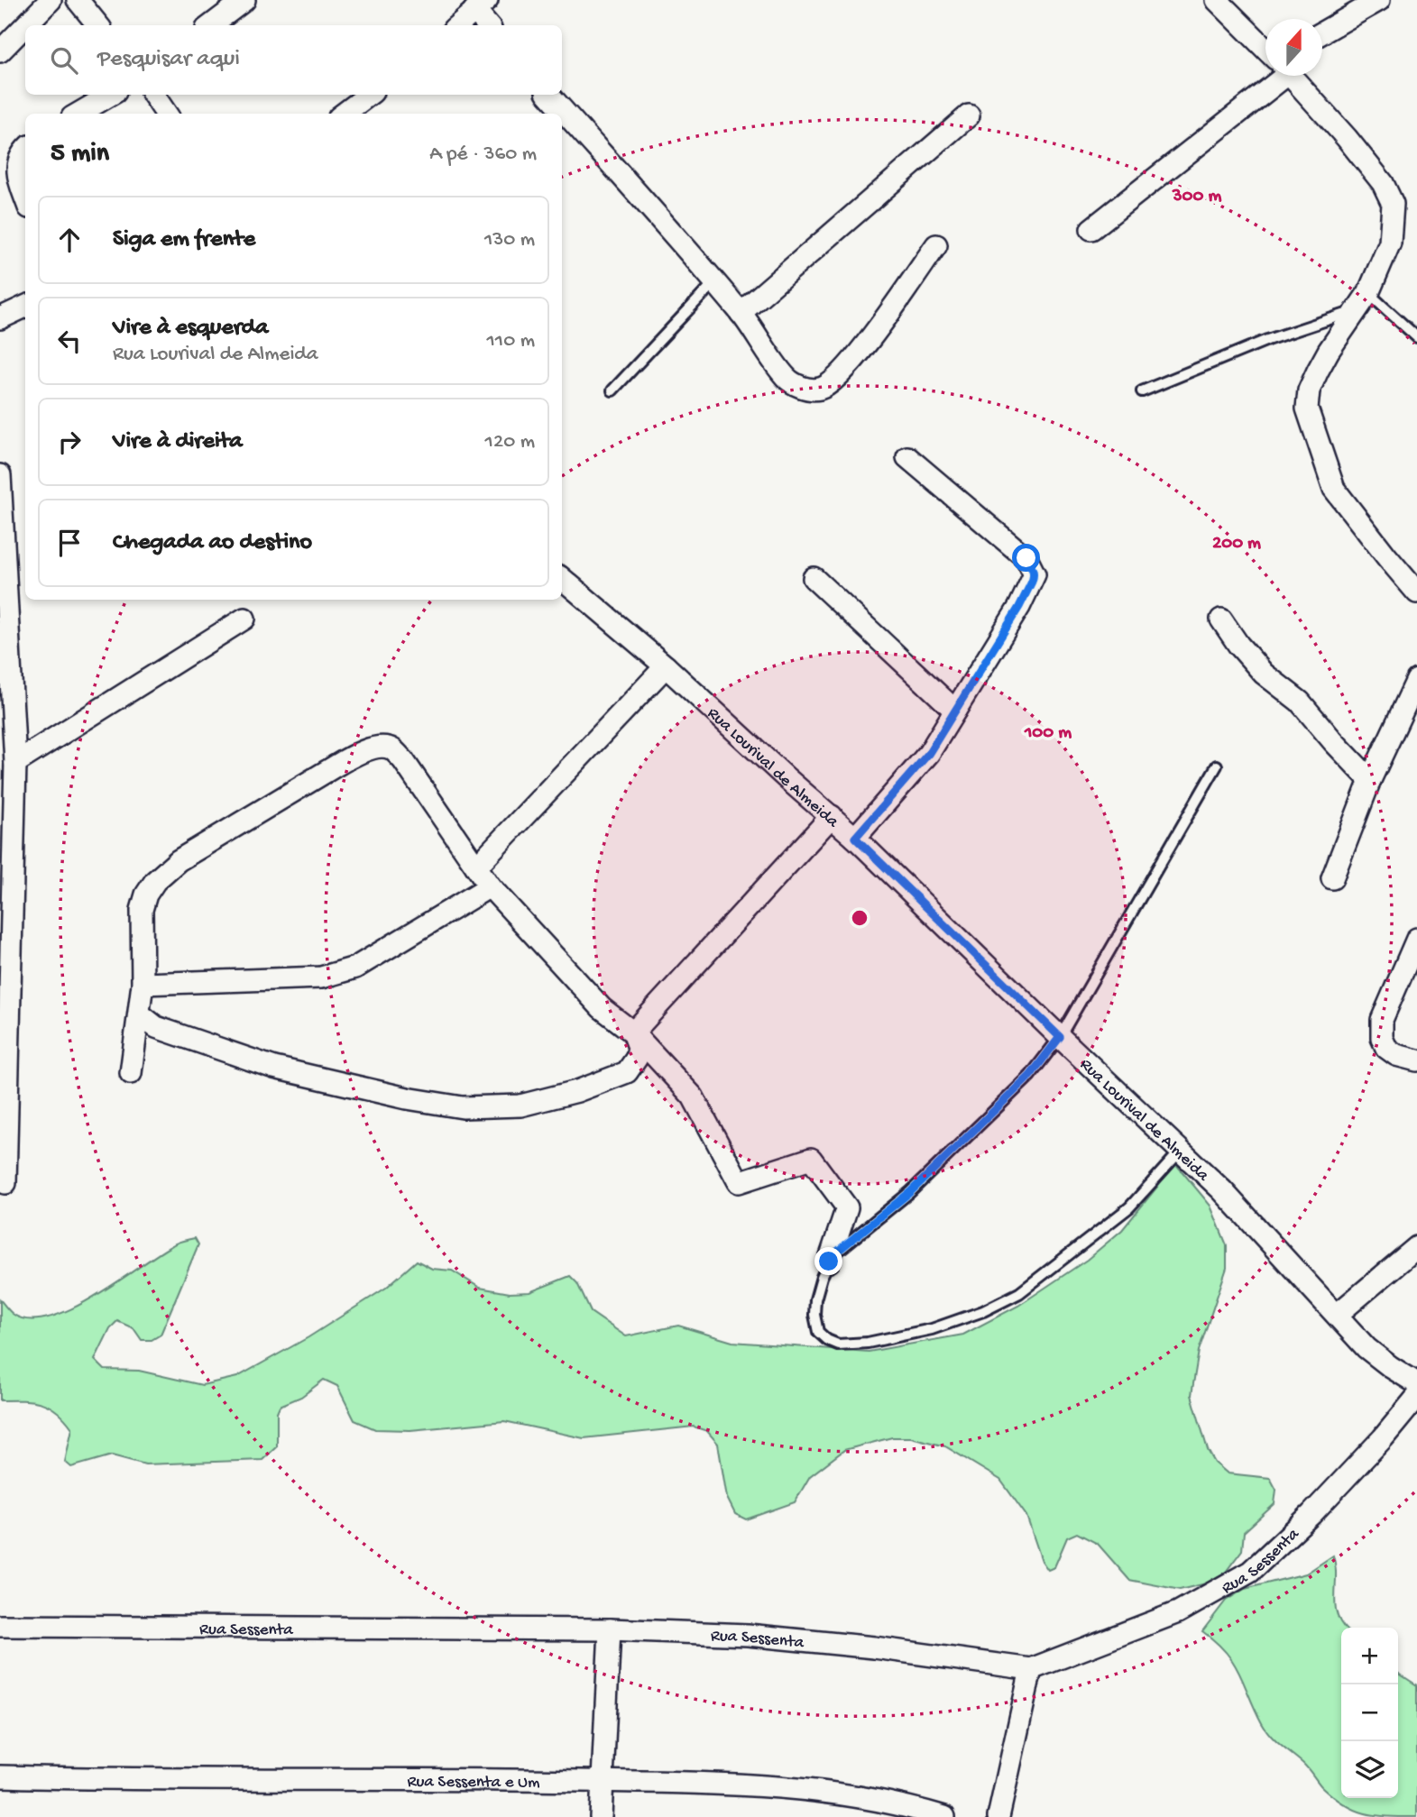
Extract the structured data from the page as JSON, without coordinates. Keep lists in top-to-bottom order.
{
  "streets": {
    "street": ["Rua Lourival de Almeida", "Rua Sessenta", "Rua Sessenta e Um"]
  },
  "north": "top",
  "page": {
    "search": "Pesquisar aqui",
    "heading": ["5 min", "A pé · 360 m"],
    "list": [
      ["Siga em frente", "130 m"],
      ["Vire à esquerda", "Rua Lourival de Almeida", "110 m"],
      ["Vire à direita", "120 m"],
      "Chegada ao destino"
    ],
    "map_buttons": ["+", "−"]
  },
  "rings": ["300 m", "200 m", "100 m"]
}
